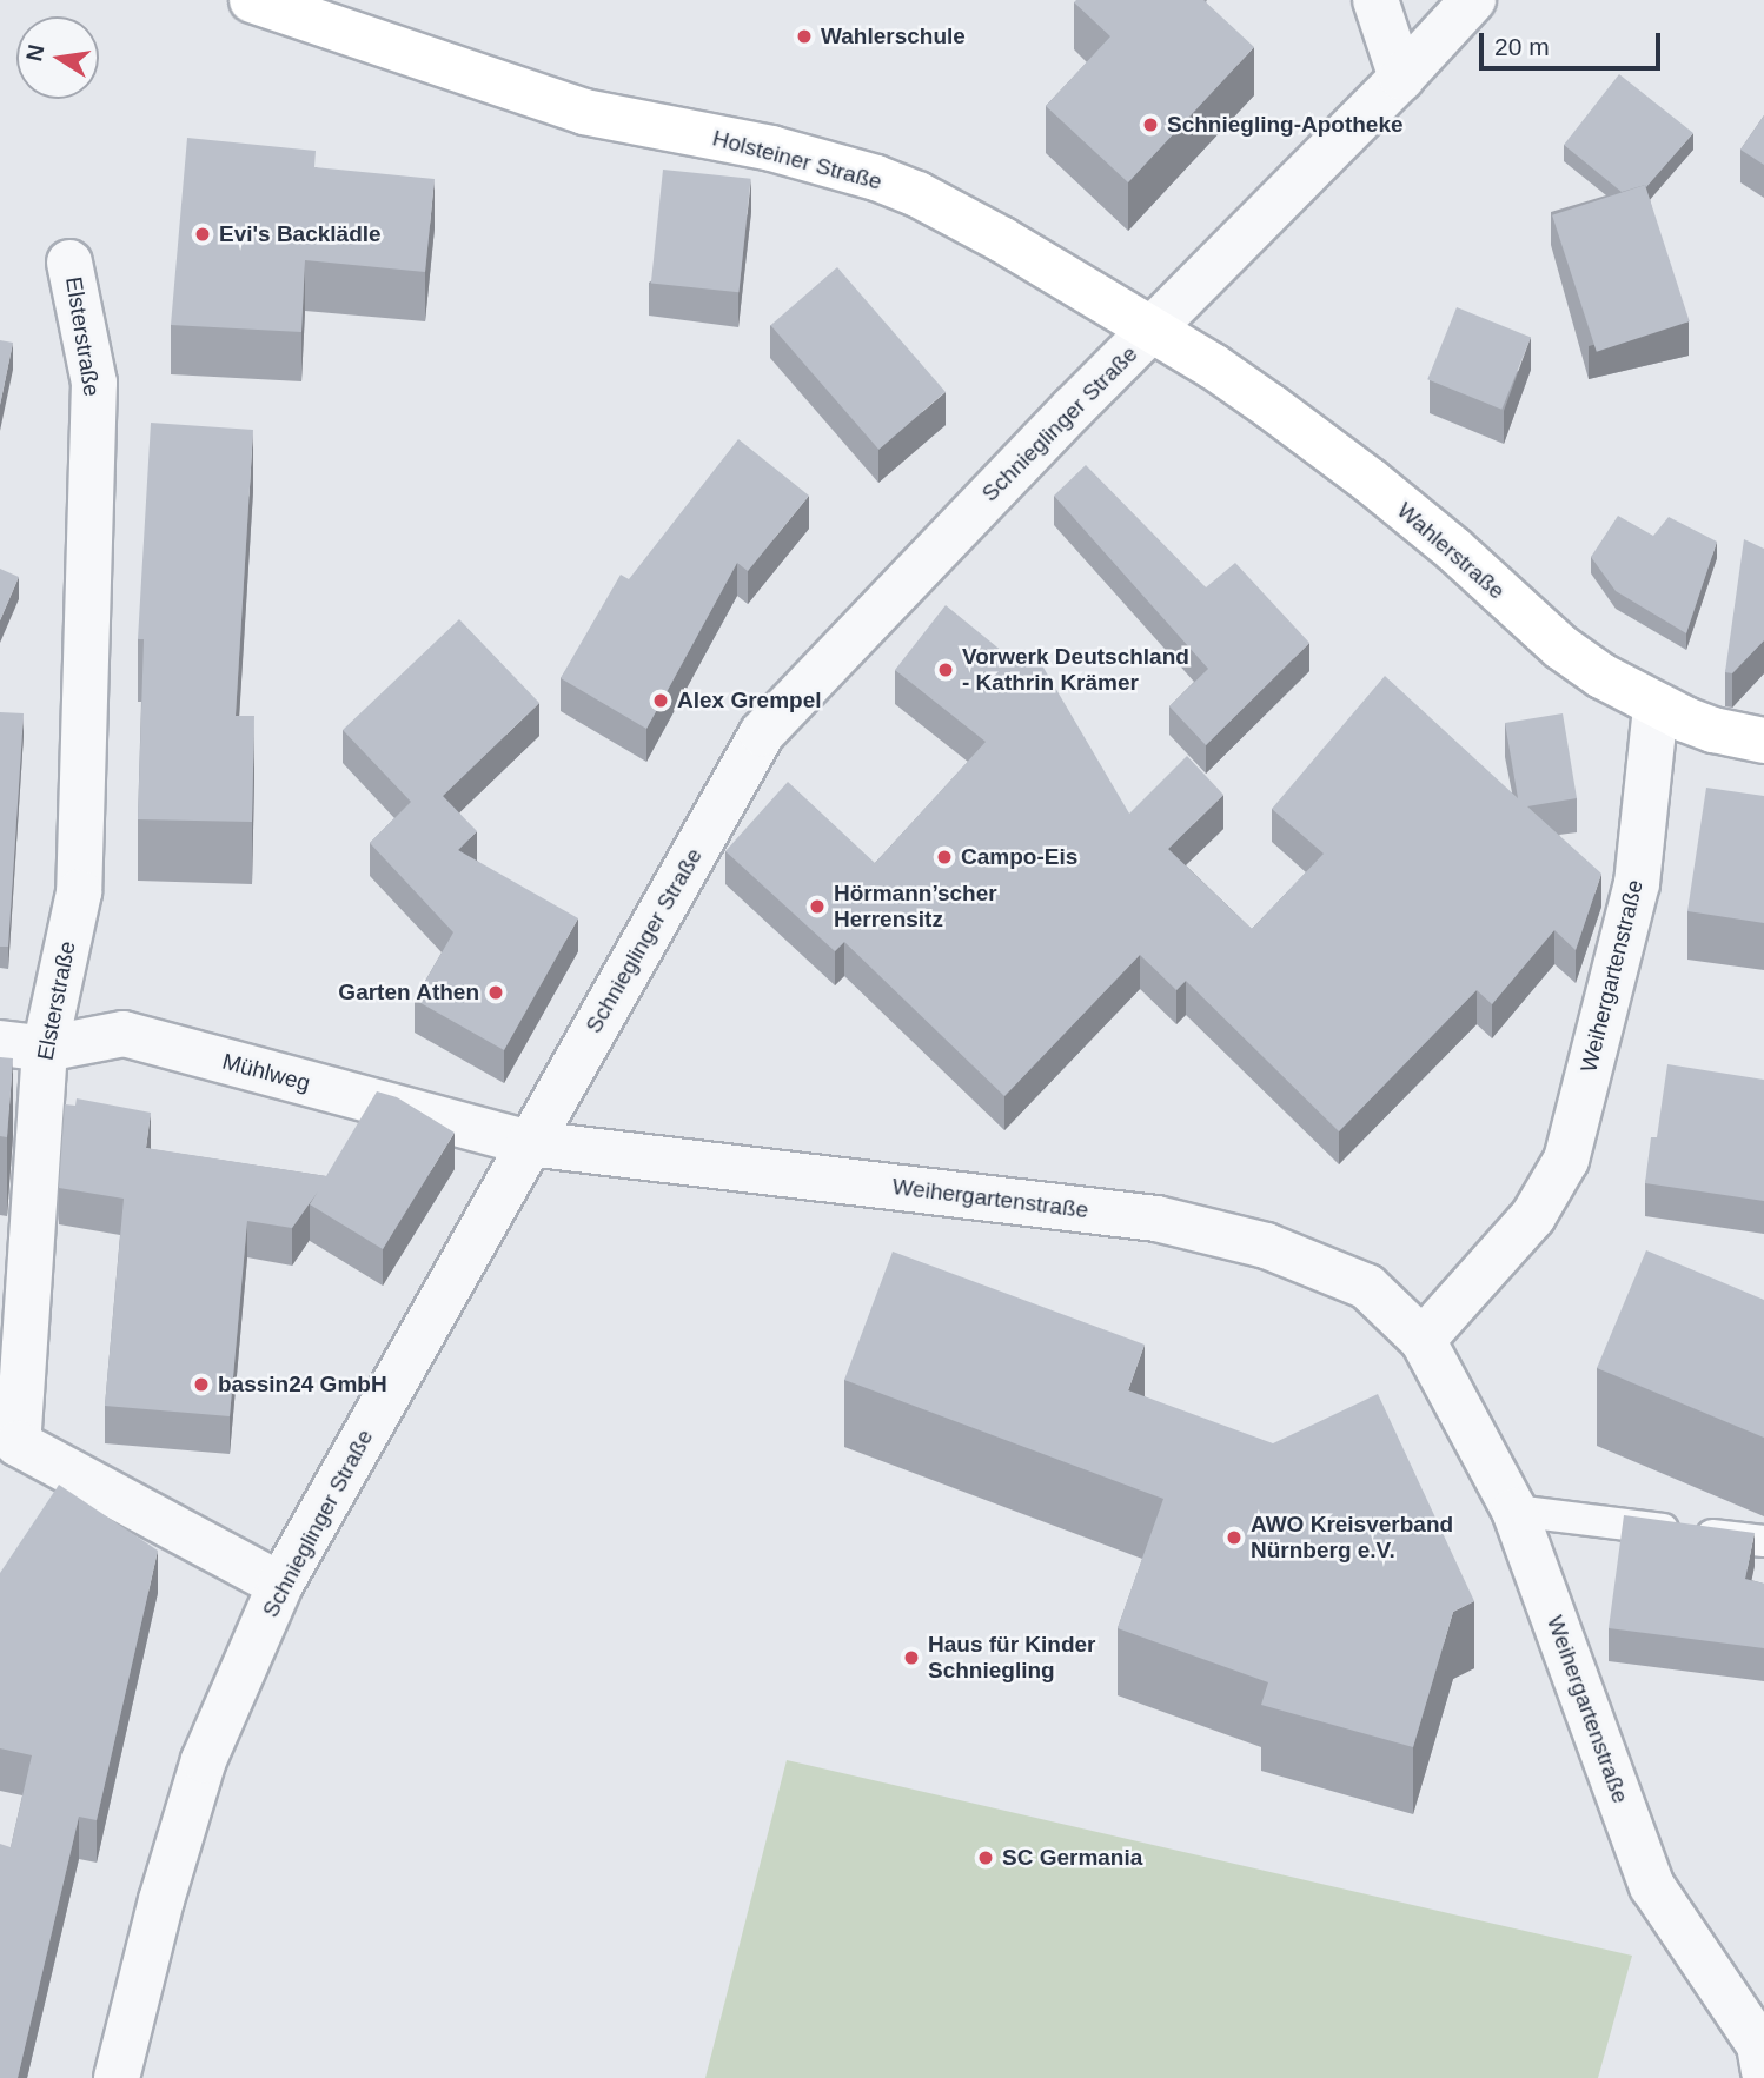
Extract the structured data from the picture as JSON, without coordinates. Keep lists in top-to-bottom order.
{
  "streets": {
    "main road": ["Holsteiner Straße", "Wahlerstraße"],
    "street": [
      "Elsterstraße",
      "Schnieglinger Straße",
      "Weihergartenstraße",
      "Mühlweg"
    ]
  },
  "crossings": [
    ["Holsteiner Straße", "Schnieglinger Straße"],
    ["Holsteiner Straße", "Wahlerstraße"],
    ["Elsterstraße", "Schnieglinger Straße"],
    ["Elsterstraße", "Mühlweg"],
    ["Schnieglinger Straße", "Wahlerstraße"],
    ["Schnieglinger Straße", "Weihergartenstraße"],
    ["Schnieglinger Straße", "Mühlweg"],
    ["Wahlerstraße", "Weihergartenstraße"],
    ["Weihergartenstraße", "Mühlweg"]
  ],
  "places": [
    "Wahlerschule",
    "Schniegling-Apotheke",
    "Evi's Backlädle",
    "Vorwerk Deutschland - Kathrin Krämer",
    "Alex Grempel",
    "Campo-Eis",
    "Hörmann’scher Herrensitz",
    "Garten Athen",
    "bassin24 GmbH",
    "AWO Kreisverband Nürnberg e.V.",
    "Haus für Kinder Schniegling",
    "SC Germania"
  ],
  "scale_bar": "20 m",
  "north": "left"
}
